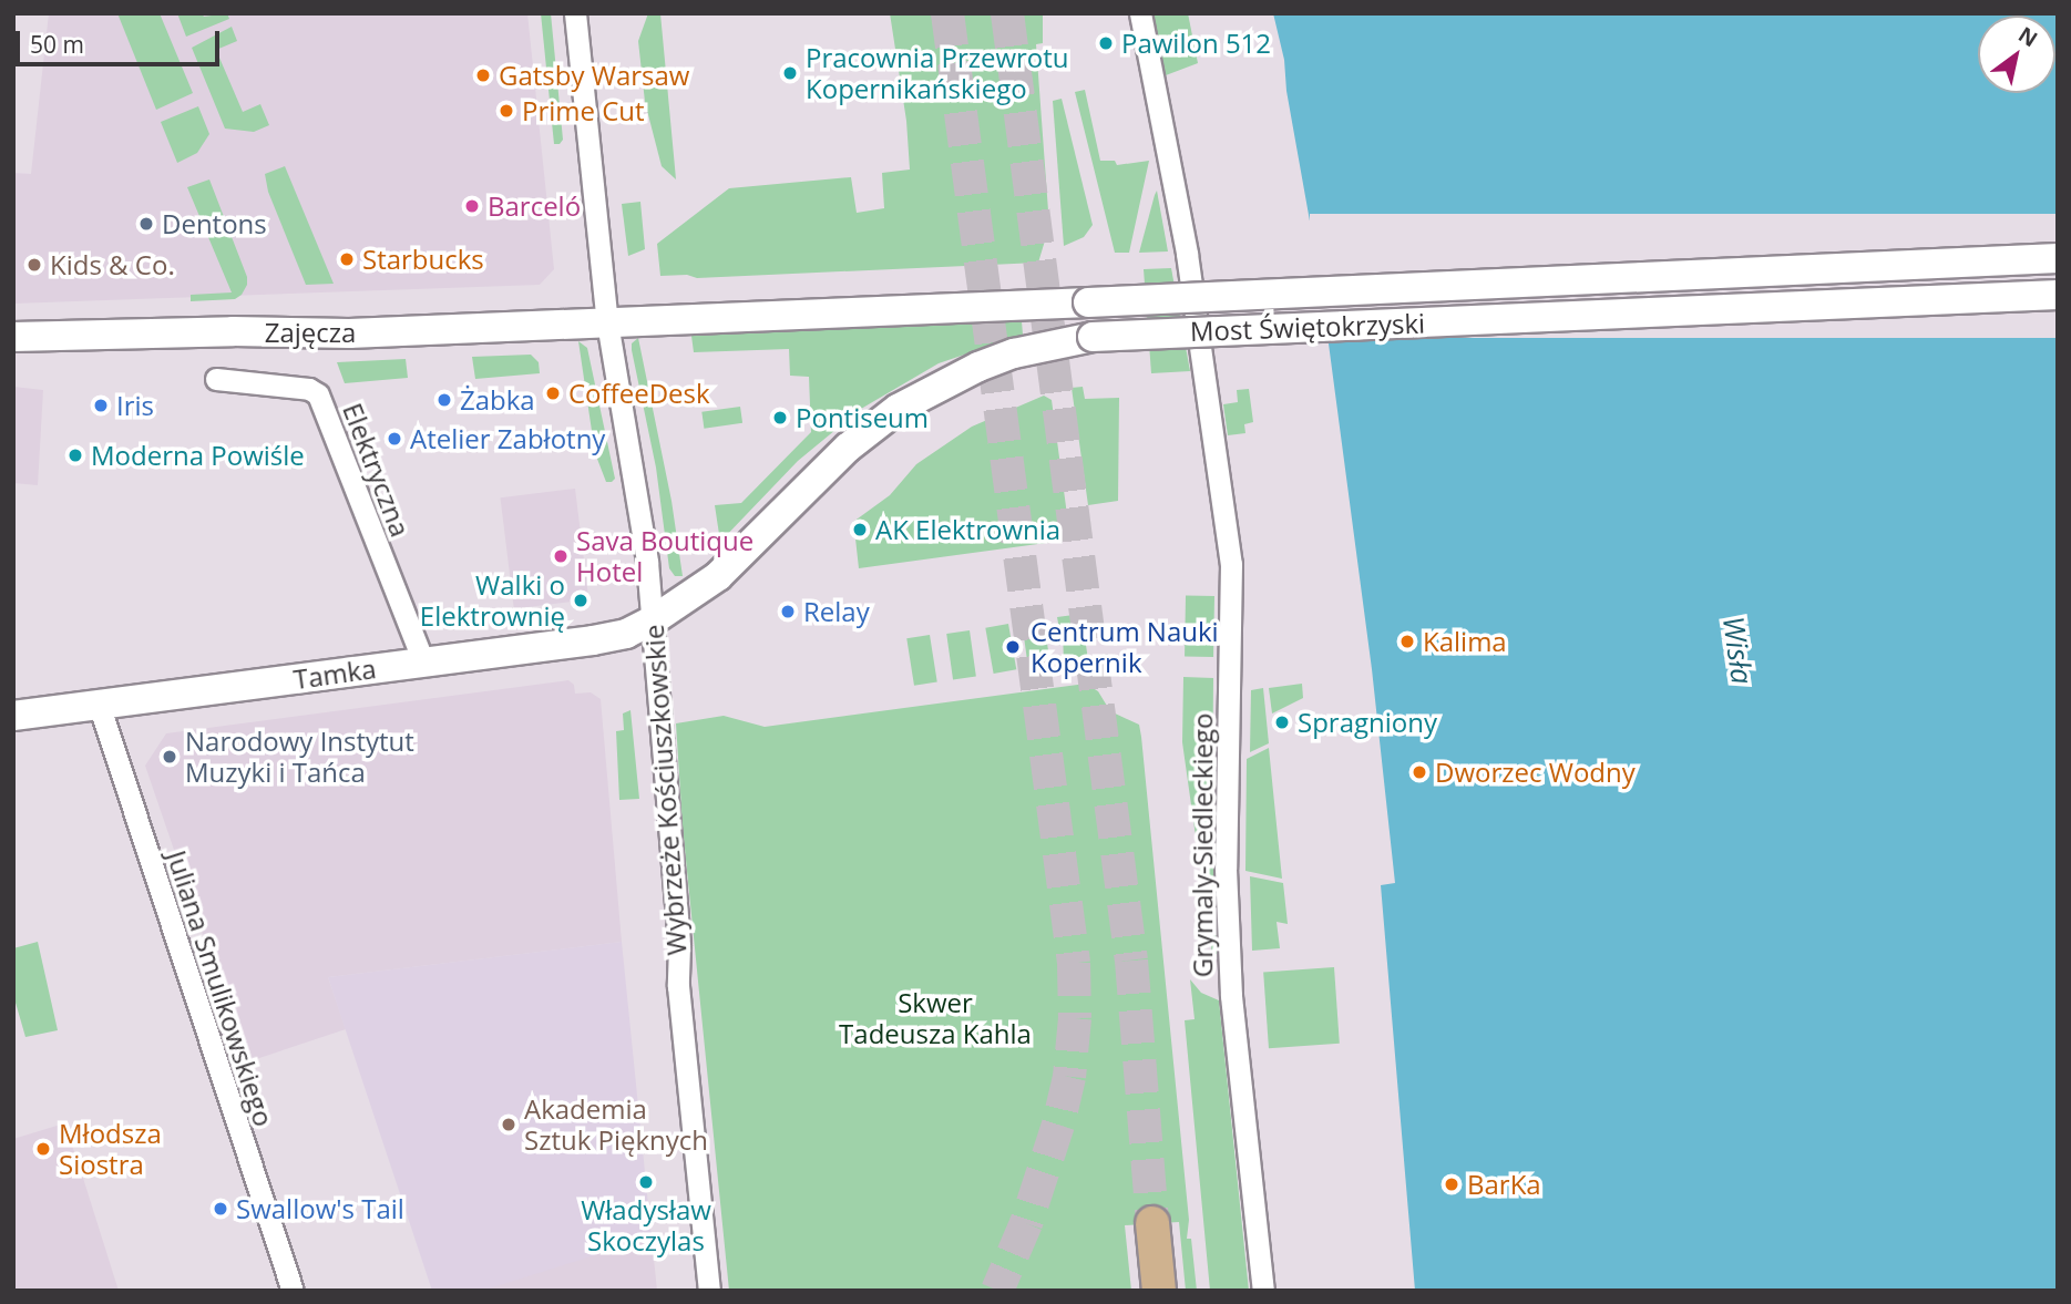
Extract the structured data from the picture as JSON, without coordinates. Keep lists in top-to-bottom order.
{
  "streets": {
    "street": [
      "Most Świętokrzyski",
      "Zajęcza",
      "Elektryczna",
      "Tamka",
      "Wybrzeże Kościuszkowskie",
      "Grymaly-Siedleckiego",
      "Juliana Smulikowskiego"
    ]
  },
  "crossings": [
    ["Most Świętokrzyski", "Zajęcza"],
    ["Most Świętokrzyski", "Tamka"],
    ["Most Świętokrzyski", "Wybrzeże Kościuszkowskie"],
    ["Zajęcza", "Wybrzeże Kościuszkowskie"],
    ["Elektryczna", "Tamka"],
    ["Tamka", "Wybrzeże Kościuszkowskie"],
    ["Tamka", "Juliana Smulikowskiego"]
  ],
  "water": ["Wisła"],
  "parks": ["Skwer Tadeusza Kahla"],
  "places": [
    "Pawilon 512",
    "Pracownia Przewrotu Kopernikańskiego",
    "Gatsby Warsaw",
    "Prime Cut",
    "Barceló",
    "Dentons",
    "Starbucks",
    "Kids & Co.",
    "CoffeeDesk",
    "Żabka",
    "Iris",
    "Pontiseum",
    "Atelier Zabłotny",
    "Moderna Powiśle",
    "AK Elektrownia",
    "Sava Boutique Hotel",
    "Walki o Elektrownię",
    "Relay",
    "Kalima",
    "Centrum Nauki Kopernik",
    "Spragniony",
    "Narodowy Instytut Muzyki i Tańca",
    "Dworzec Wodny",
    "Akademia Sztuk Pięknych",
    "Młodsza Siostra",
    "Władysław Skoczylas",
    "BarKa",
    "Swallow's Tail"
  ],
  "scale_bar": "50 m",
  "north": "top right"
}
